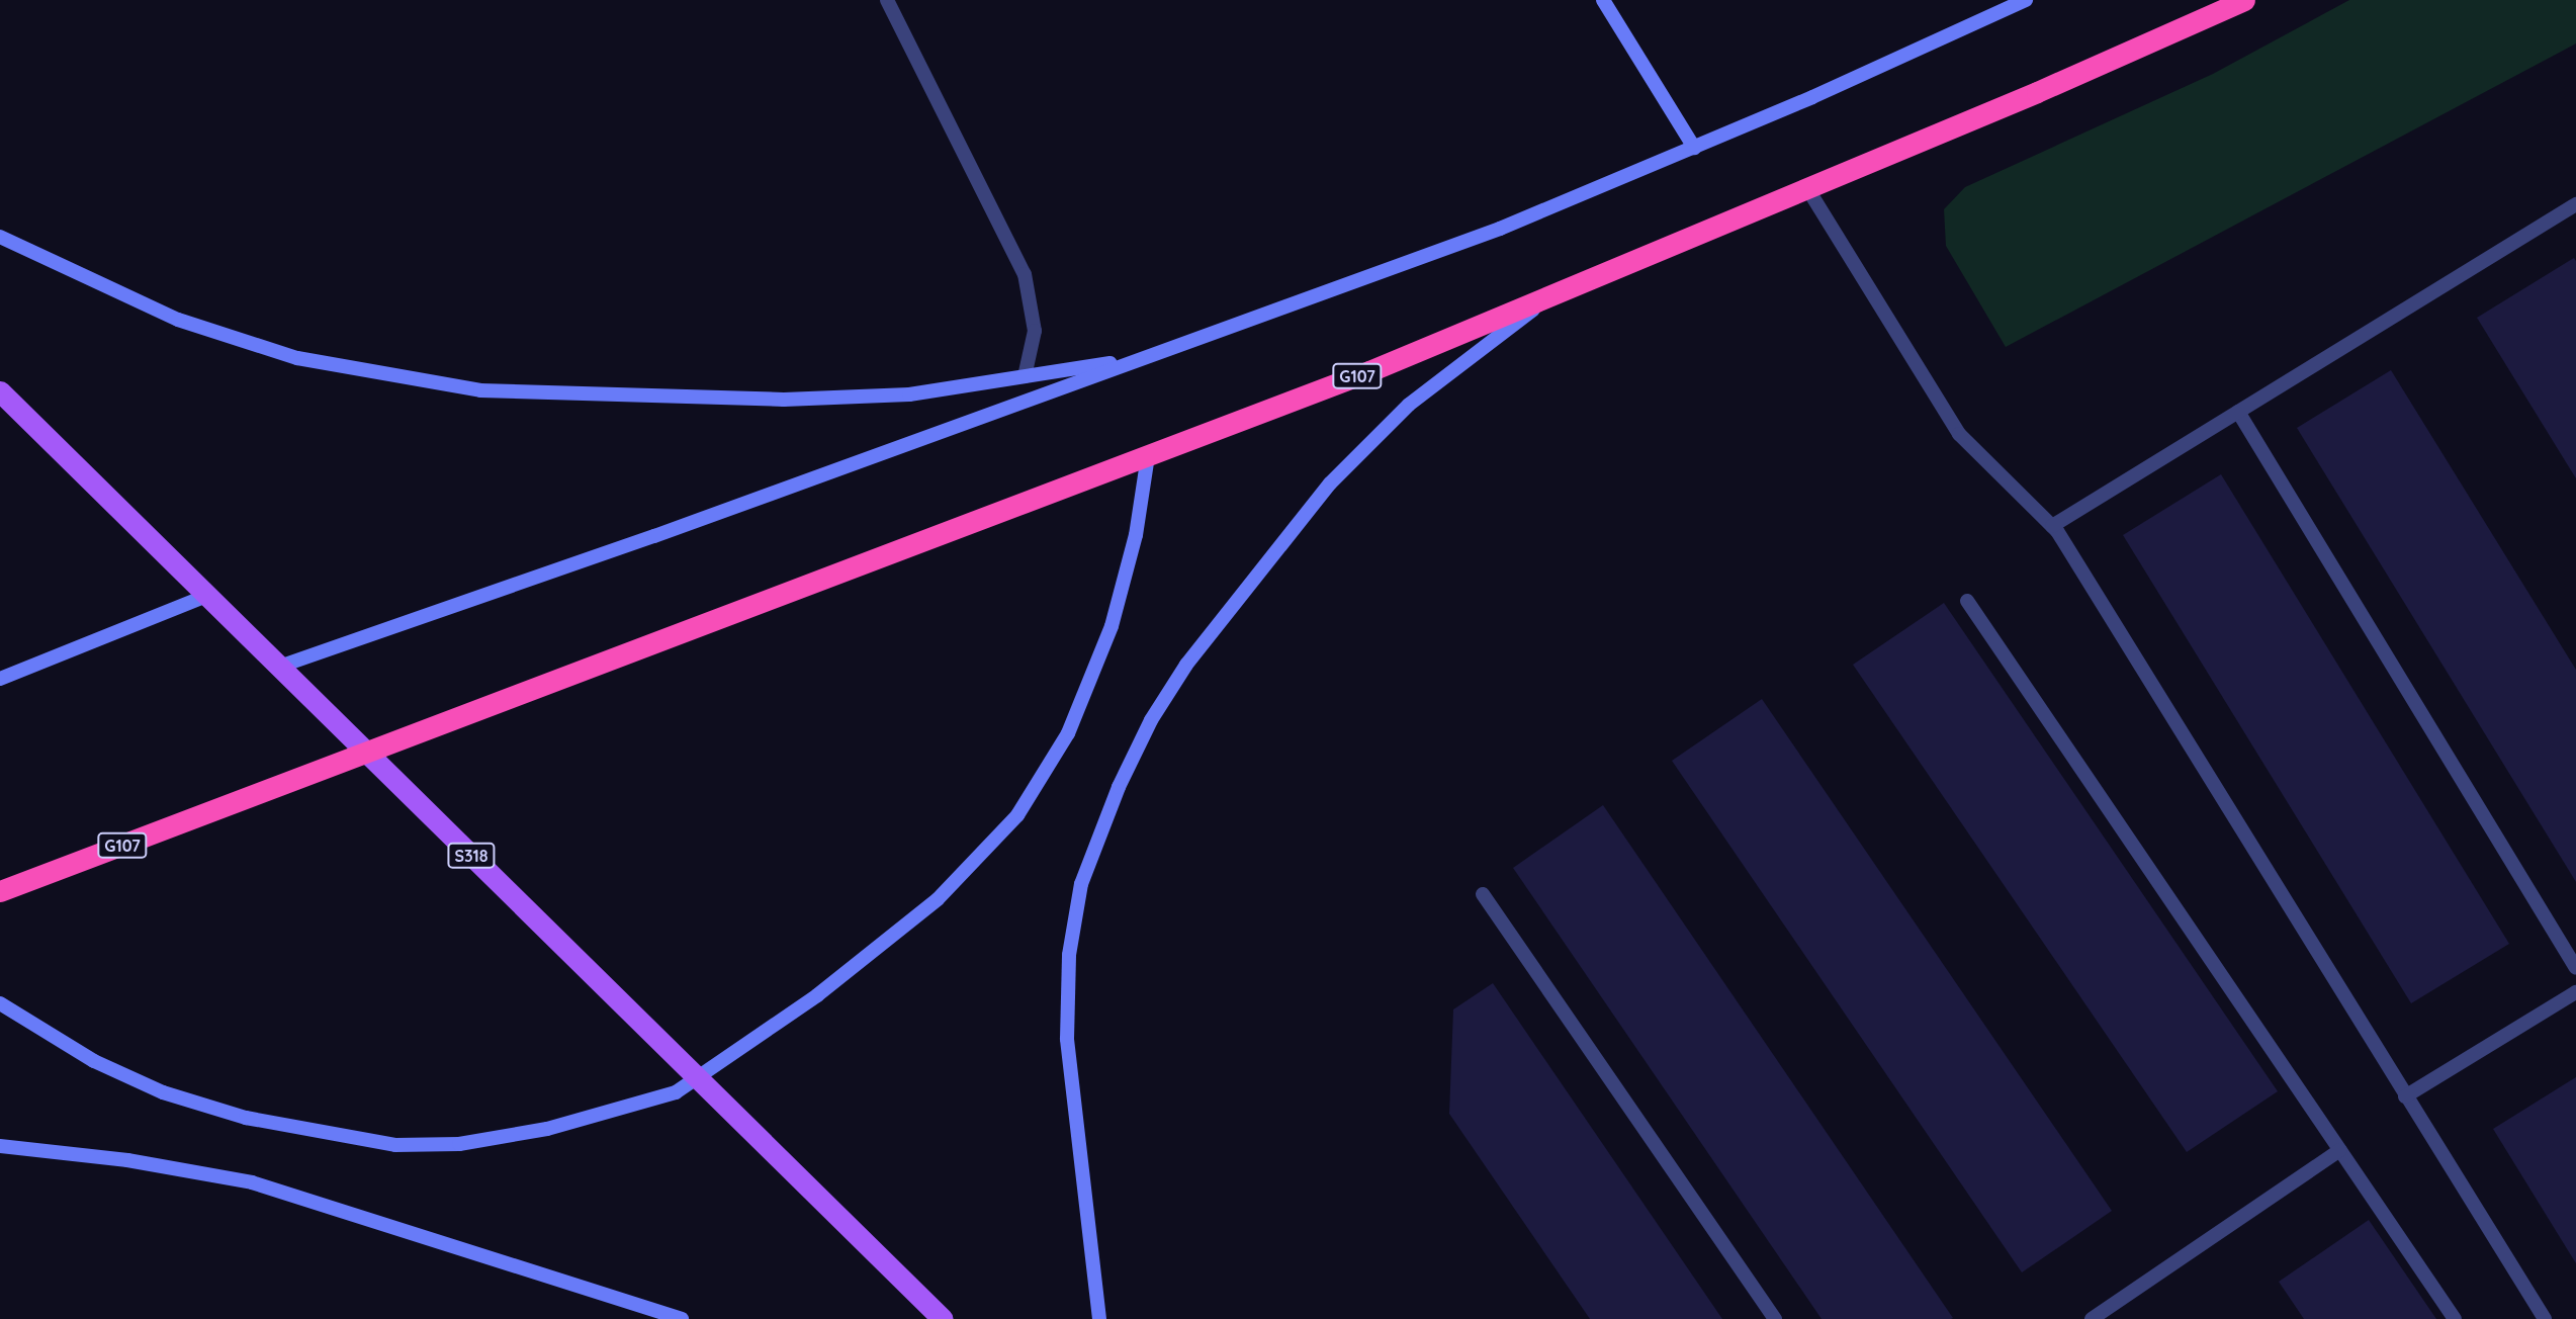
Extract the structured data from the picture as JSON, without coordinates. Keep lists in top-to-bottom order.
{
  "streets": {
    "highway": ["G107"],
    "main road": ["S318"]
  }
}
